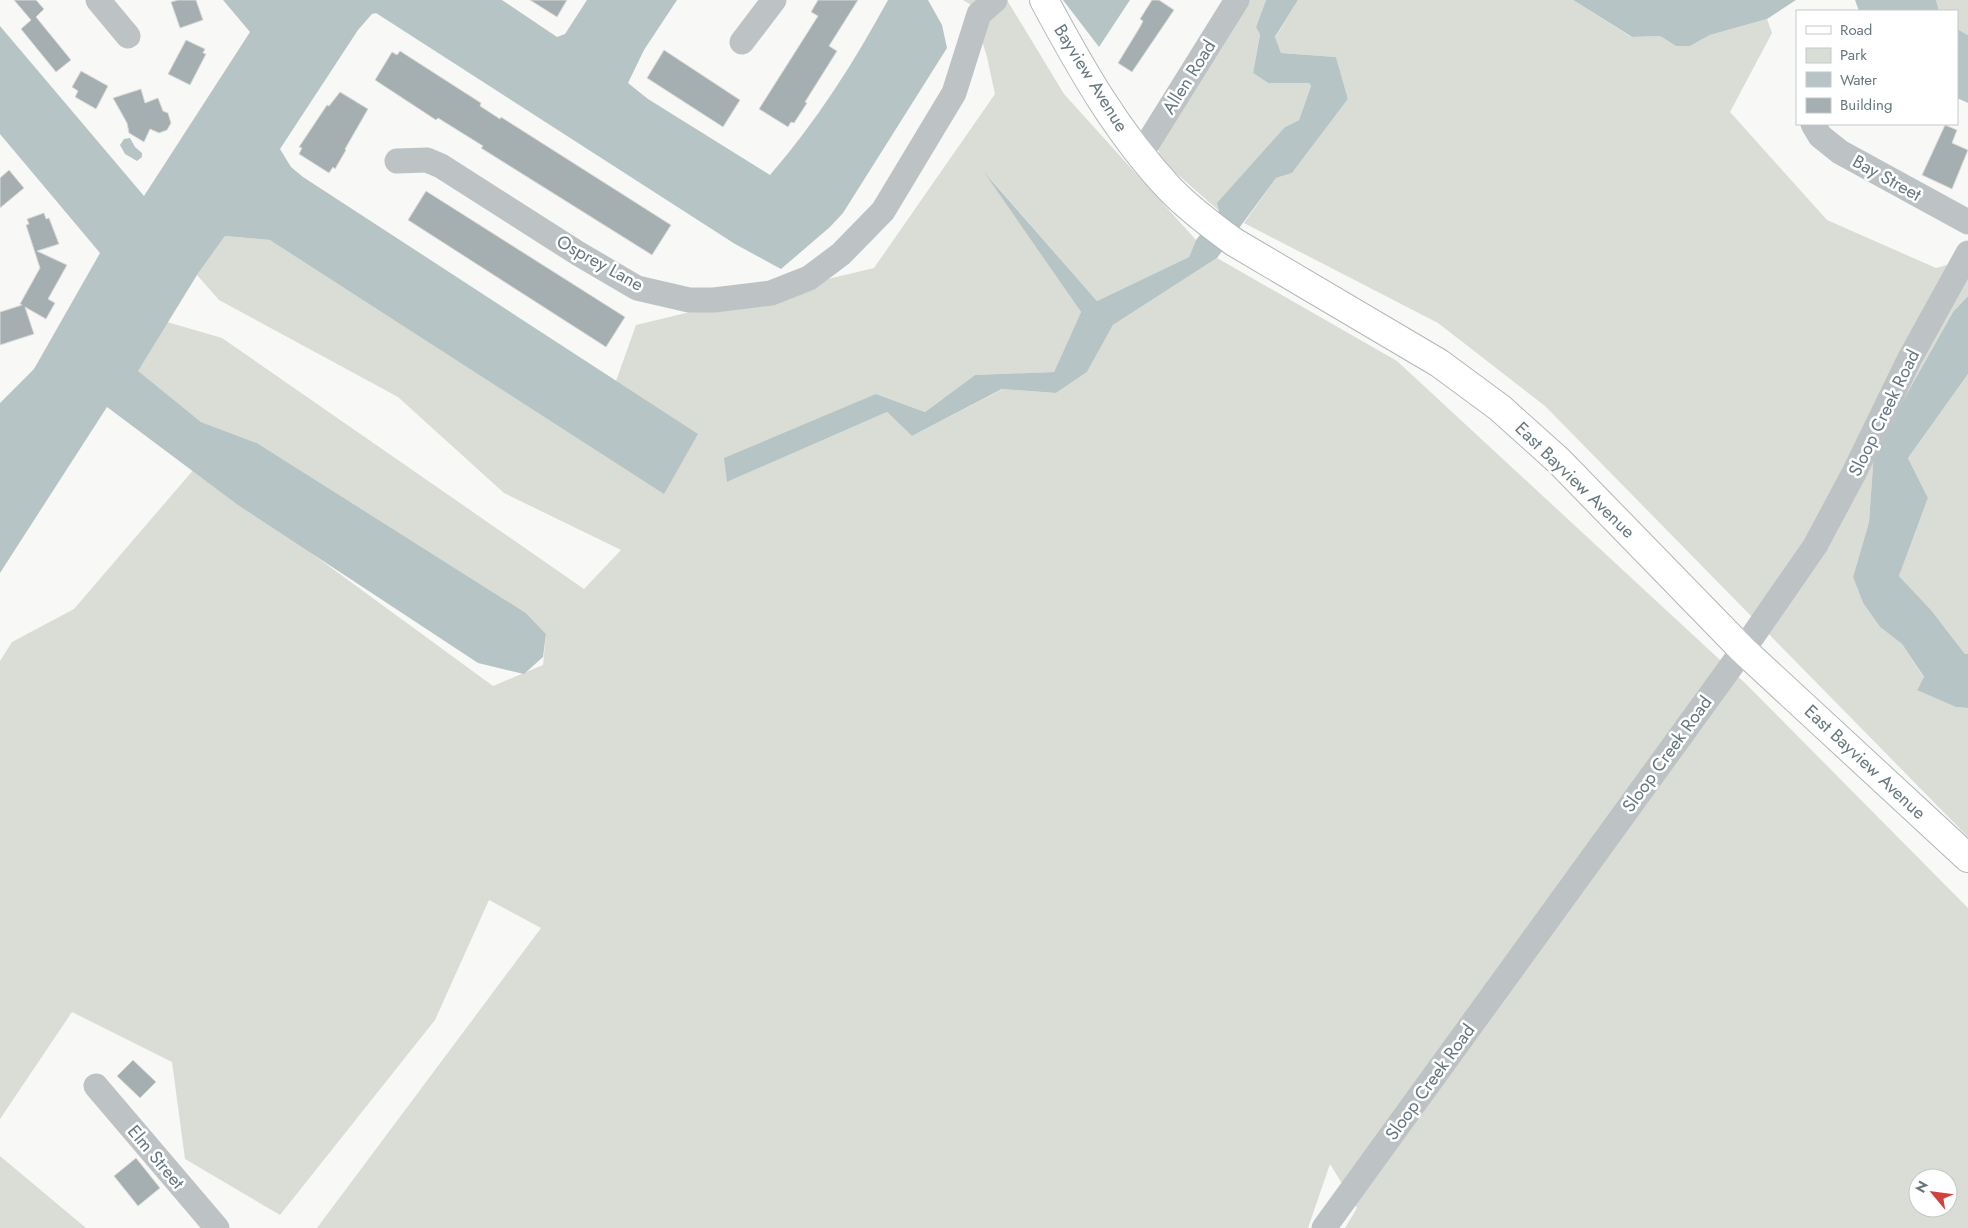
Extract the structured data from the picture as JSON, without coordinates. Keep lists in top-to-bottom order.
{
  "streets": {
    "main road": ["Bayview Avenue", "East Bayview Avenue"],
    "street": [
      "Allen Road",
      "Bay Street",
      "Osprey Lane",
      "Sloop Creek Road",
      "Elm Street"
    ]
  },
  "crossings": [
    ["Allen Road", "Bayview Avenue"],
    ["Allen Road", "East Bayview Avenue"],
    ["Bayview Avenue", "East Bayview Avenue"],
    ["Sloop Creek Road", "East Bayview Avenue"]
  ],
  "legend": [
    "Road",
    "Park",
    "Water",
    "Building"
  ],
  "north": "top left"
}
